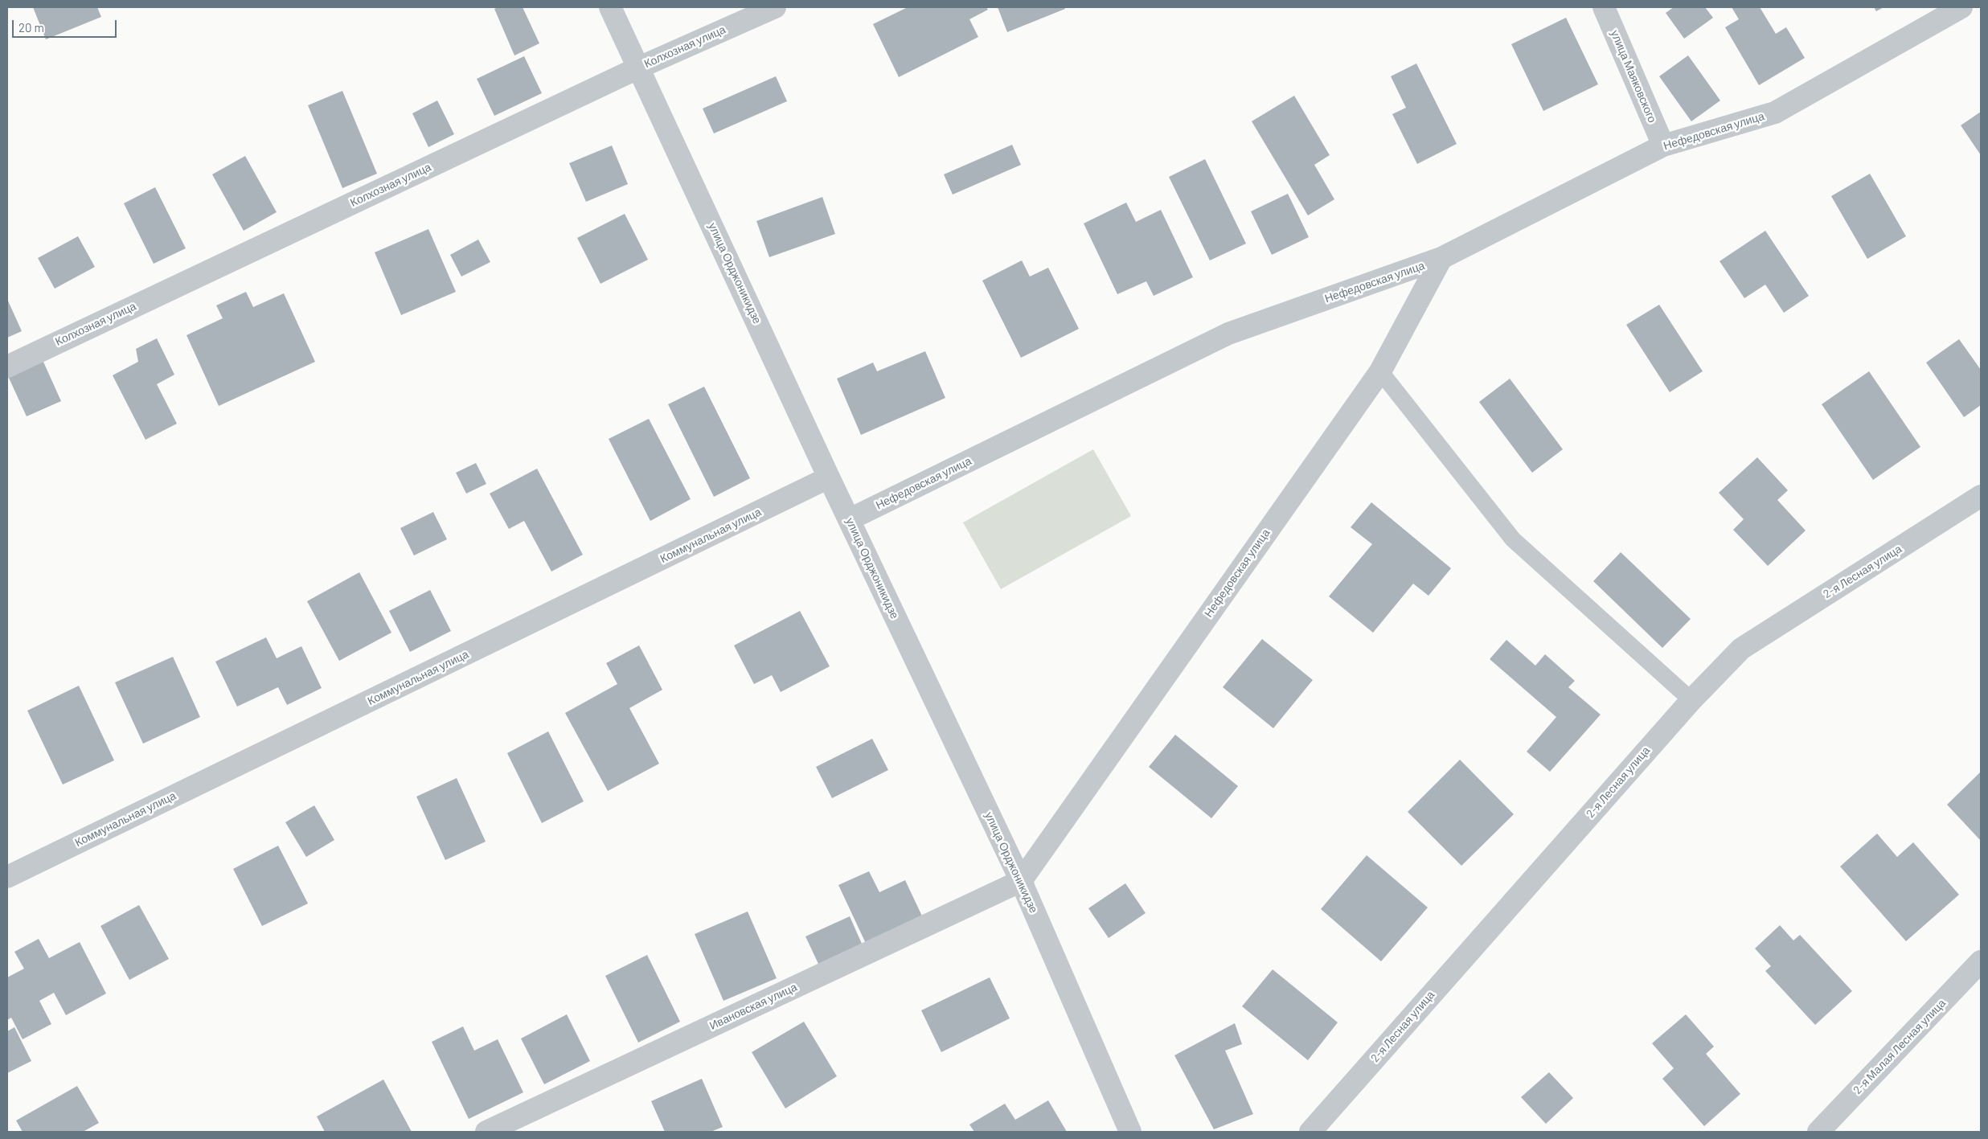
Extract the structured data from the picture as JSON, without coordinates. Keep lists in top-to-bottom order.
{
  "streets": {
    "street": [
      "Колхозная улица",
      "улица Маяковского",
      "Нефедовская улица",
      "улица Орджоникидзе",
      "Коммунальная улица",
      "2-я Лесная улица",
      "Ивановская улица",
      "2-я Малая Лесная улица"
    ]
  },
  "crossings": [
    ["Колхозная улица", "улица Орджоникидзе"],
    ["улица Маяковского", "Нефедовская улица"],
    ["Нефедовская улица", "улица Орджоникидзе"],
    ["Нефедовская улица", "Ивановская улица"],
    ["улица Орджоникидзе", "Коммунальная улица"],
    ["улица Орджоникидзе", "Ивановская улица"]
  ],
  "scale_bar": "20 m"
}
